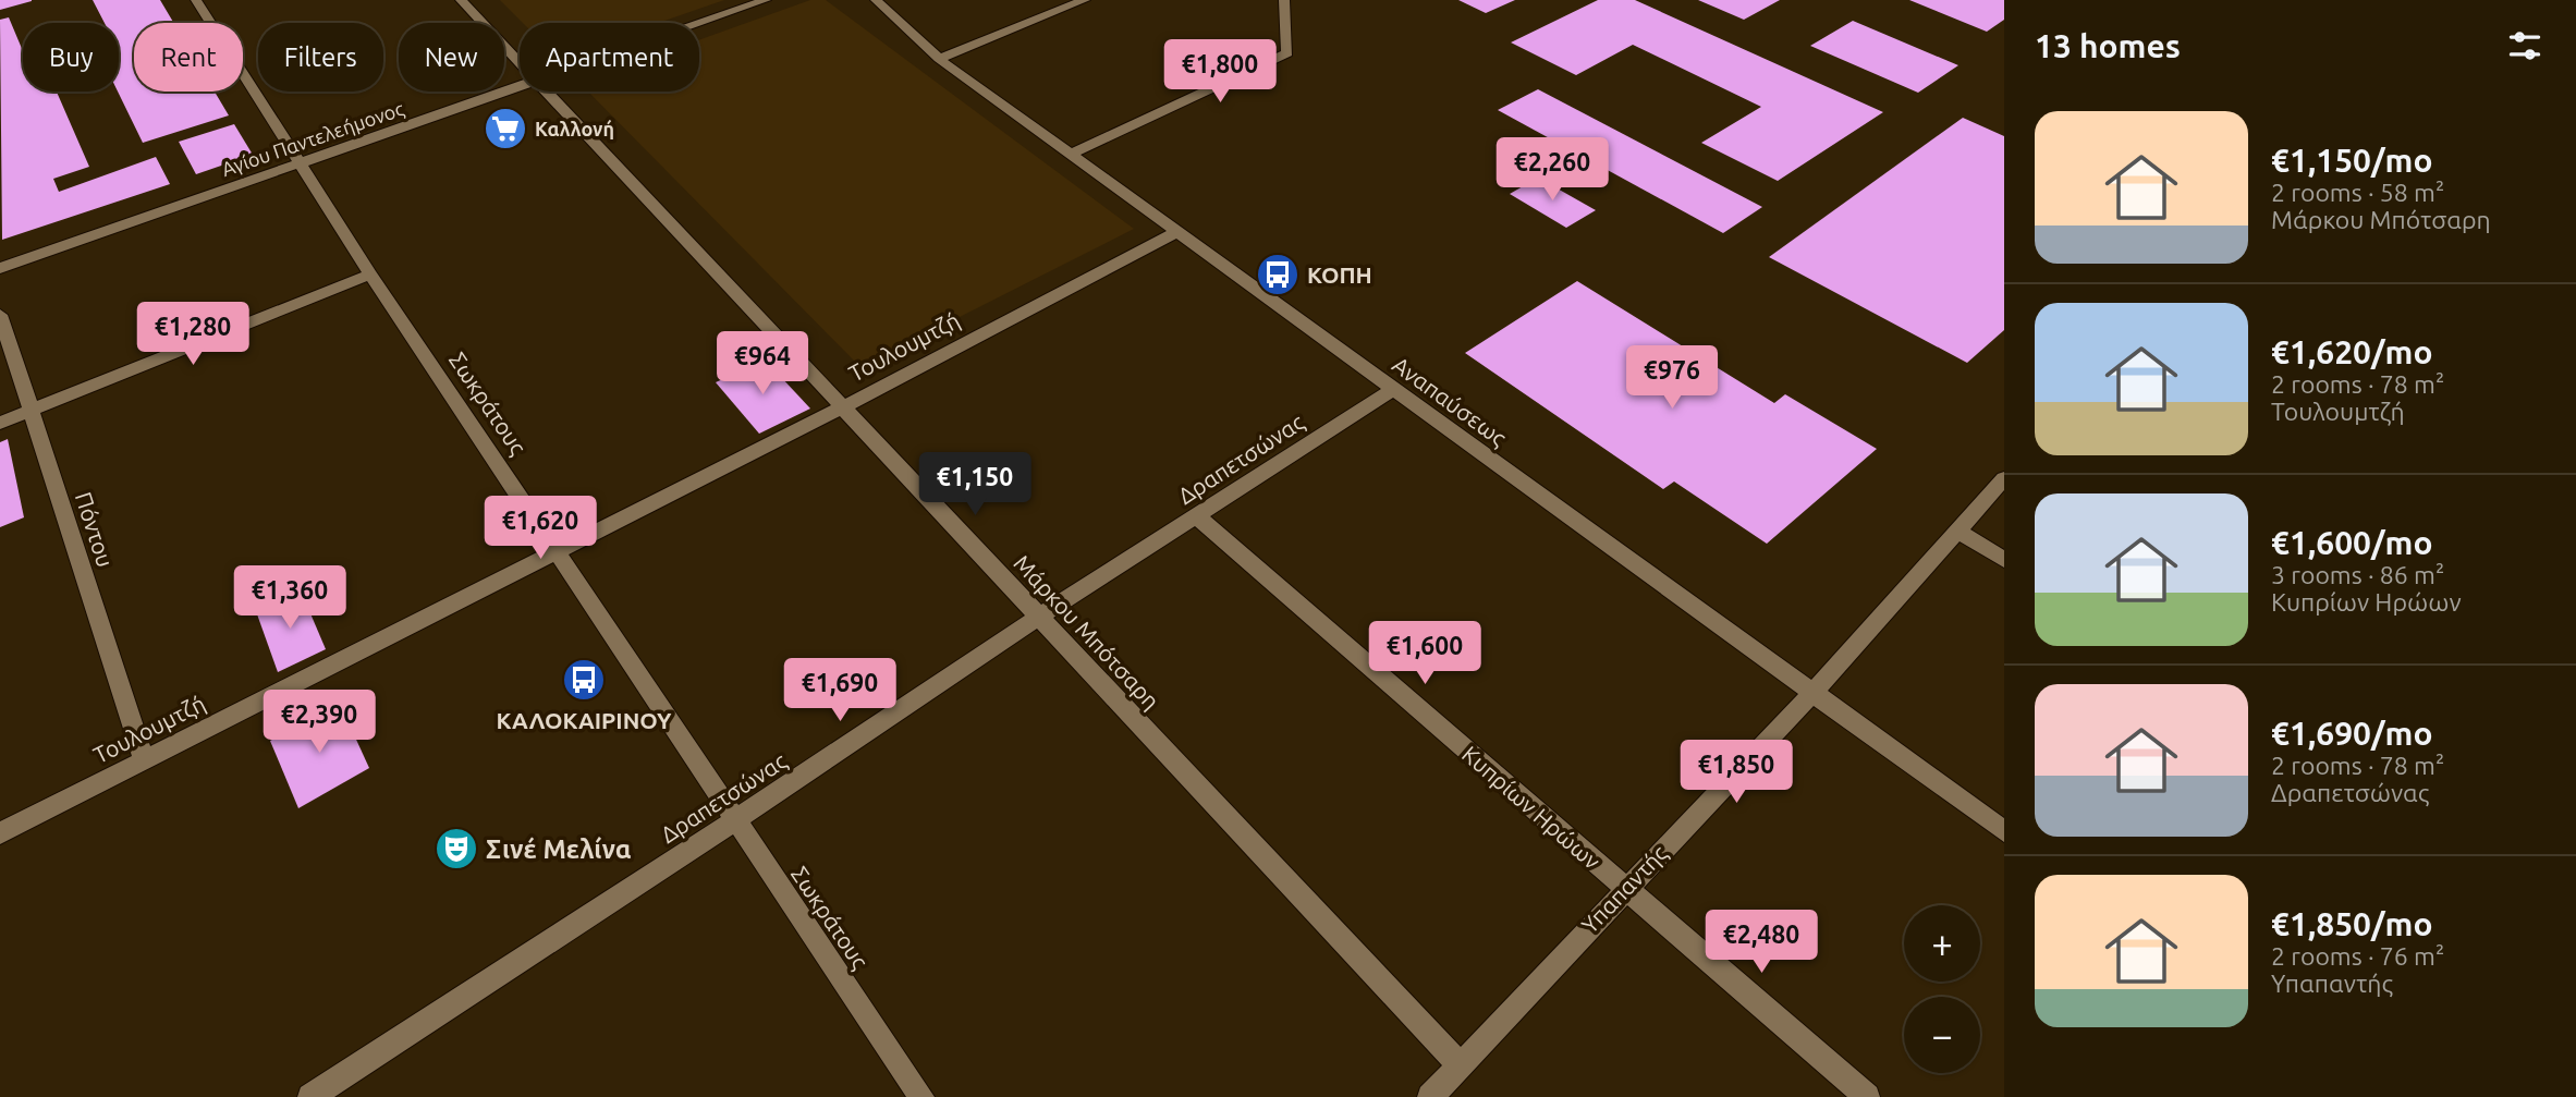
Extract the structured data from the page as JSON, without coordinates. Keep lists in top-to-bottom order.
{
  "streets": {
    "street": [
      "Αγίου Παντελεήμονος",
      "Τουλουμτζή",
      "Αναπαύσεως",
      "Σωκράτους",
      "Δραπετσώνας",
      "Πόντου",
      "Μάρκου Μπότσαρη",
      "Κυπρίων Ηρώων",
      "Υπαπαντής"
    ]
  },
  "crossings": [
    ["Αγίου Παντελεήμονος", "Σωκράτους"],
    ["Τουλουμτζή", "Αναπαύσεως"],
    ["Τουλουμτζή", "Σωκράτους"],
    ["Τουλουμτζή", "Πόντου"],
    ["Τουλουμτζή", "Μάρκου Μπότσαρη"],
    ["Αναπαύσεως", "Δραπετσώνας"],
    ["Αναπαύσεως", "Υπαπαντής"],
    ["Σωκράτους", "Δραπετσώνας"],
    ["Δραπετσώνας", "Μάρκου Μπότσαρη"],
    ["Δραπετσώνας", "Κυπρίων Ηρώων"],
    ["Μάρκου Μπότσαρη", "Υπαπαντής"],
    ["Κυπρίων Ηρώων", "Υπαπαντής"]
  ],
  "places": {
    "supermarket": ["Καλλονή"],
    "bus stop": ["ΚΟΠΗ", "ΚΑΛΟΚΑΙΡΙΝΟΥ"],
    "theatre": ["Σινέ Μελίνα"]
  },
  "page": {
    "heading": "13 homes",
    "chip": [
      "Buy",
      "Rent",
      "Filters",
      "New",
      "Apartment"
    ],
    "price": [
      "€1,800",
      "€2,260",
      "€1,280",
      "€964",
      "€976",
      "€1,150",
      "€1,620",
      "€1,360",
      "€1,600",
      "€1,690",
      "€2,390",
      "€1,850",
      "€2,480"
    ],
    "list": [
      {
        "name": "€1,150/mo",
        "note": "2 rooms · 58 m² · Μάρκου Μπότσαρη"
      },
      {
        "name": "€1,620/mo",
        "note": "2 rooms · 78 m² · Τουλουμτζή"
      },
      {
        "name": "€1,600/mo",
        "note": "3 rooms · 86 m² · Κυπρίων Ηρώων"
      },
      {
        "name": "€1,690/mo",
        "note": "2 rooms · 78 m² · Δραπετσώνας"
      },
      {
        "name": "€1,850/mo",
        "note": "2 rooms · 76 m² · Υπαπαντής"
      }
    ],
    "map_buttons": ["+", "−"]
  }
}
